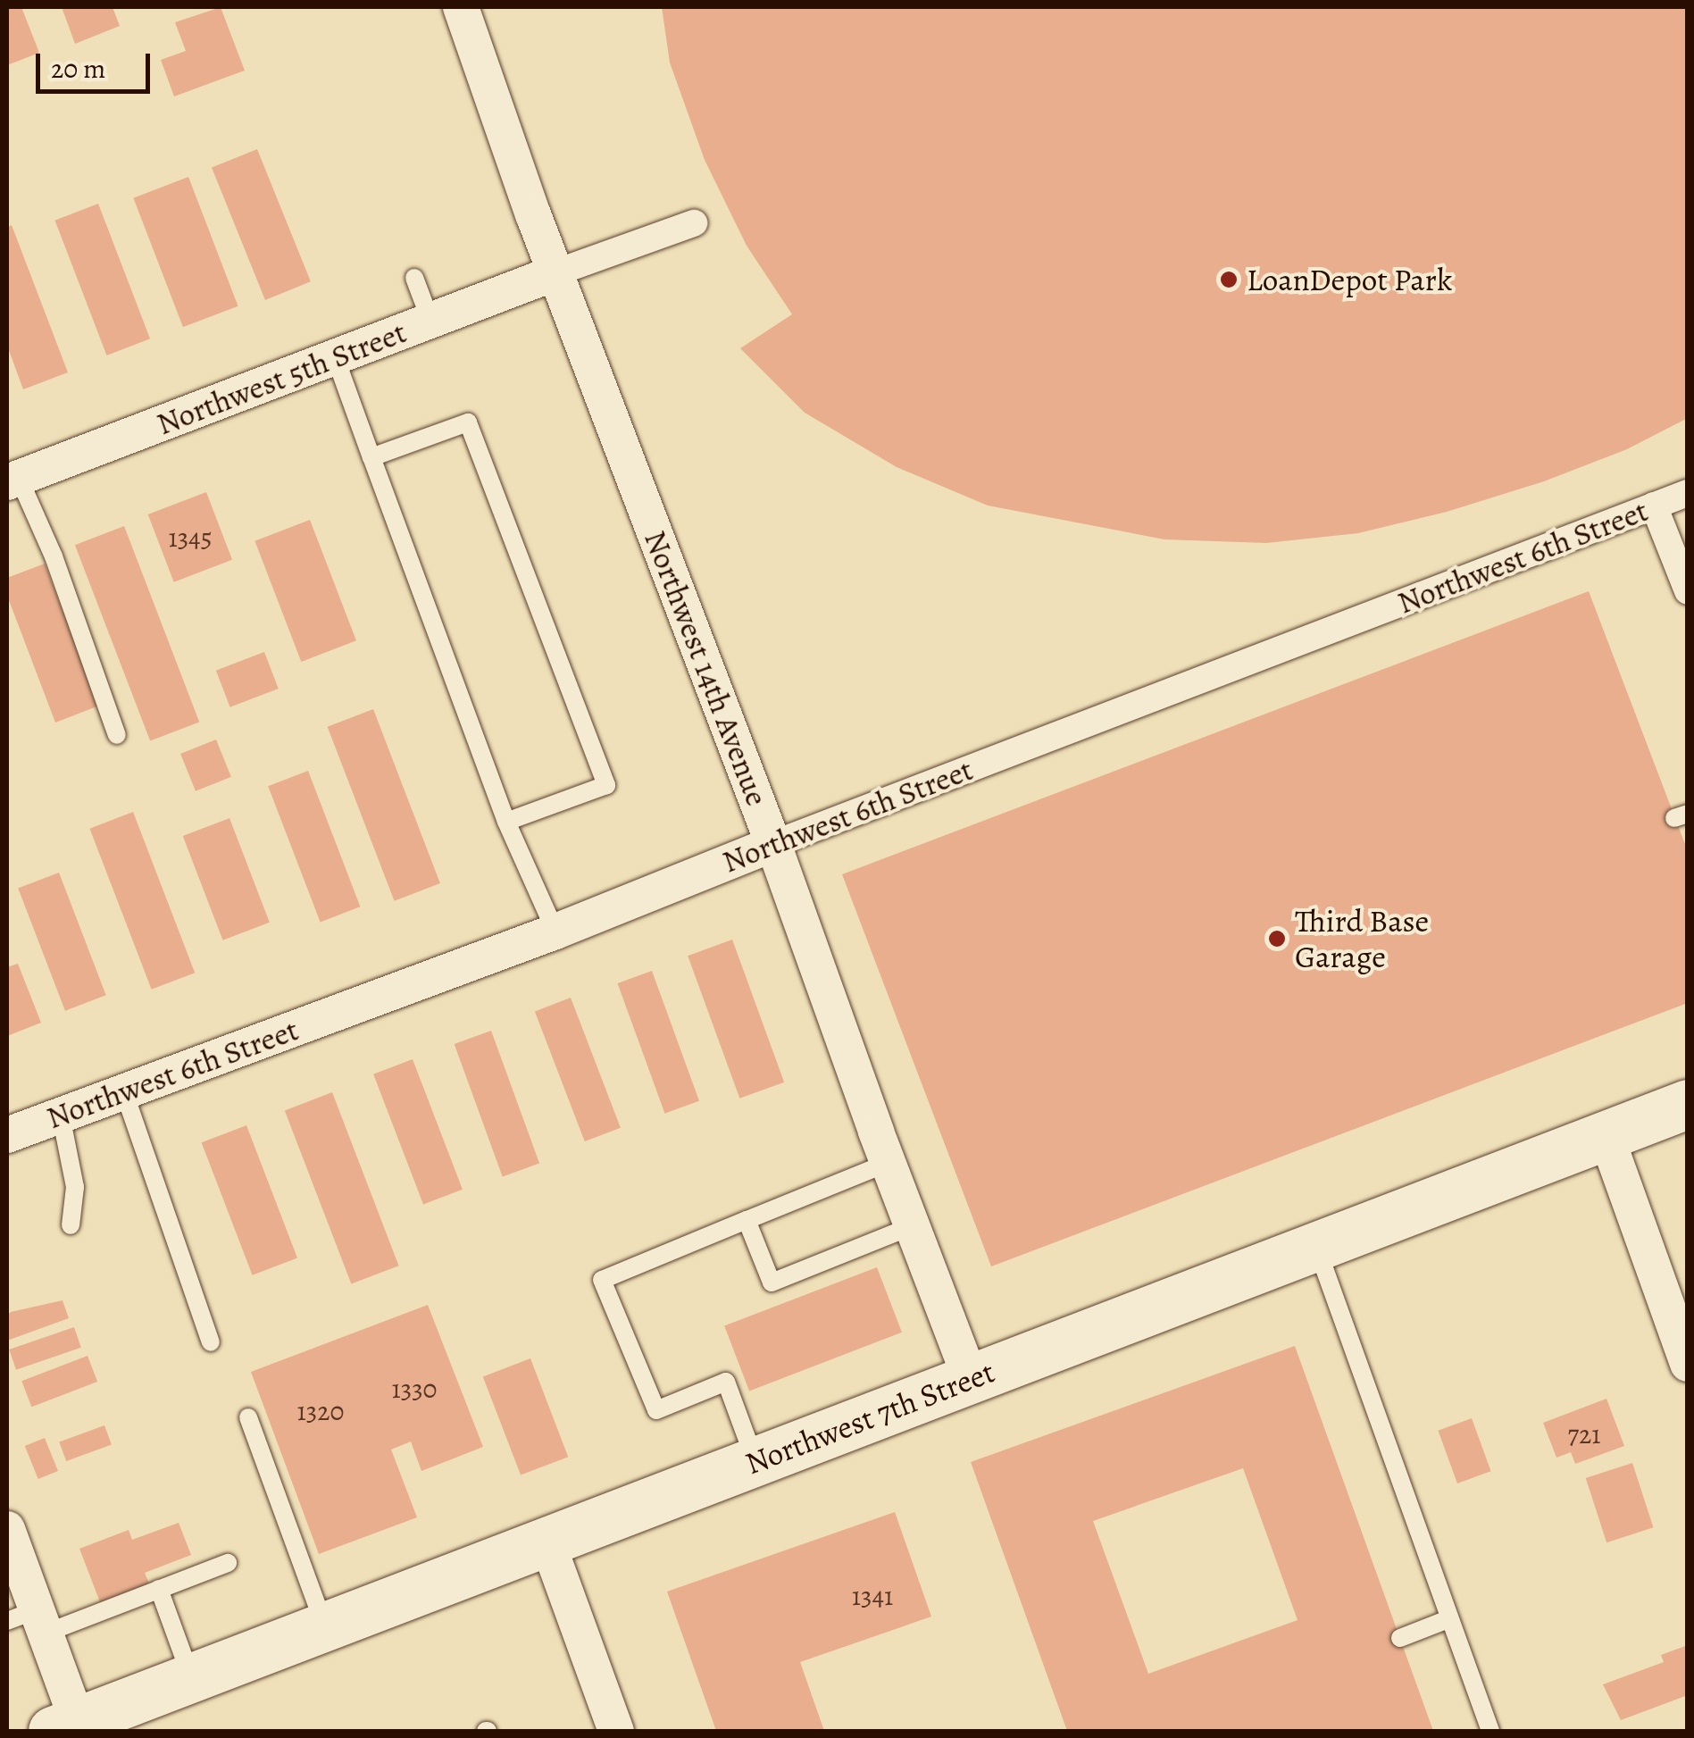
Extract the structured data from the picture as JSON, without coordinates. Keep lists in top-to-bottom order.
{
  "streets": {
    "main road": ["Northwest 7th Street"],
    "street": ["Northwest 5th Street", "Northwest 6th Street", "Northwest 14th Avenue"]
  },
  "crossings": [
    ["Northwest 5th Street", "Northwest 14th Avenue"],
    ["Northwest 6th Street", "Northwest 14th Avenue"],
    ["Northwest 14th Avenue", "Northwest 7th Street"]
  ],
  "places": ["LoanDepot Park", "Third Base Garage"],
  "house_numbers": [
    "1345",
    "1330",
    "1320",
    "721",
    "1341"
  ],
  "scale_bar": "20 m"
}
